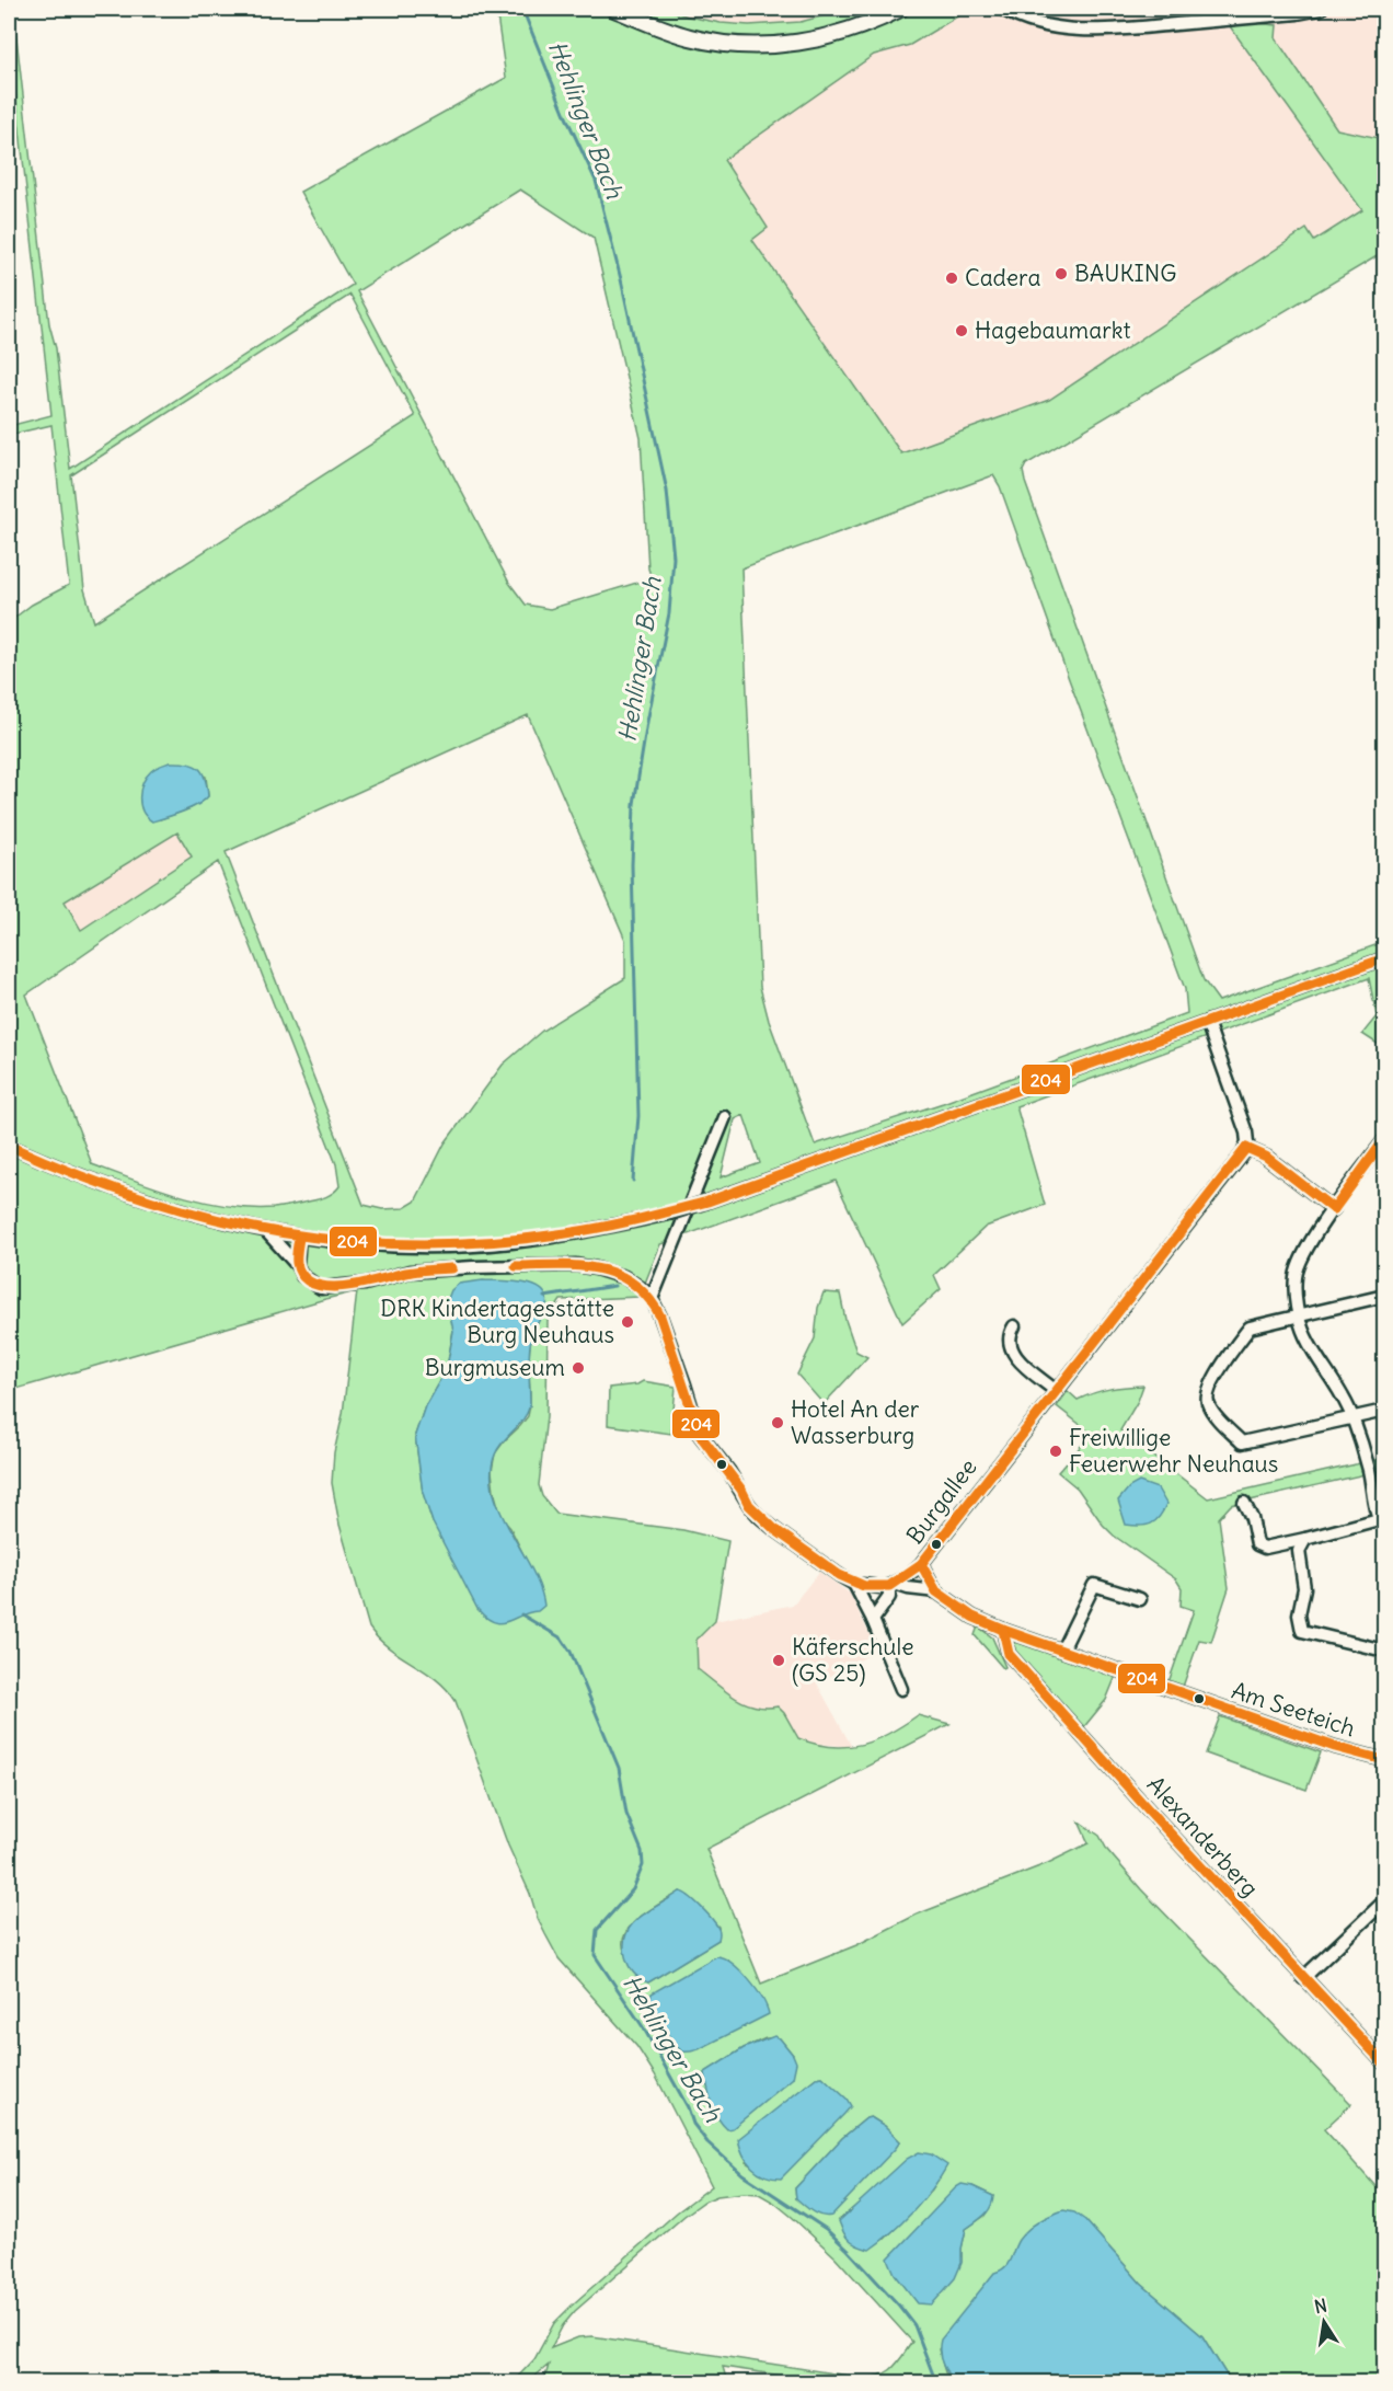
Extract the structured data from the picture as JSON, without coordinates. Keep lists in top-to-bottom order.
{
  "streets": {
    "street": ["Burgallee", "Am Seeteich", "Alexanderberg"]
  },
  "crossings": [
    ["Burgallee", "Am Seeteich"],
    ["Am Seeteich", "Alexanderberg"]
  ],
  "water": ["Hehlinger Bach"],
  "places": [
    "BAUKING",
    "Cadera",
    "Hagebaumarkt",
    "DRK Kindertagesstätte Burg Neuhaus",
    "Burgmuseum",
    "Hotel An der Wasserburg",
    "Freiwillige Feuerwehr Neuhaus",
    "Käferschule (GS 25)"
  ],
  "lines": ["transit line 204"],
  "north": "top"
}
